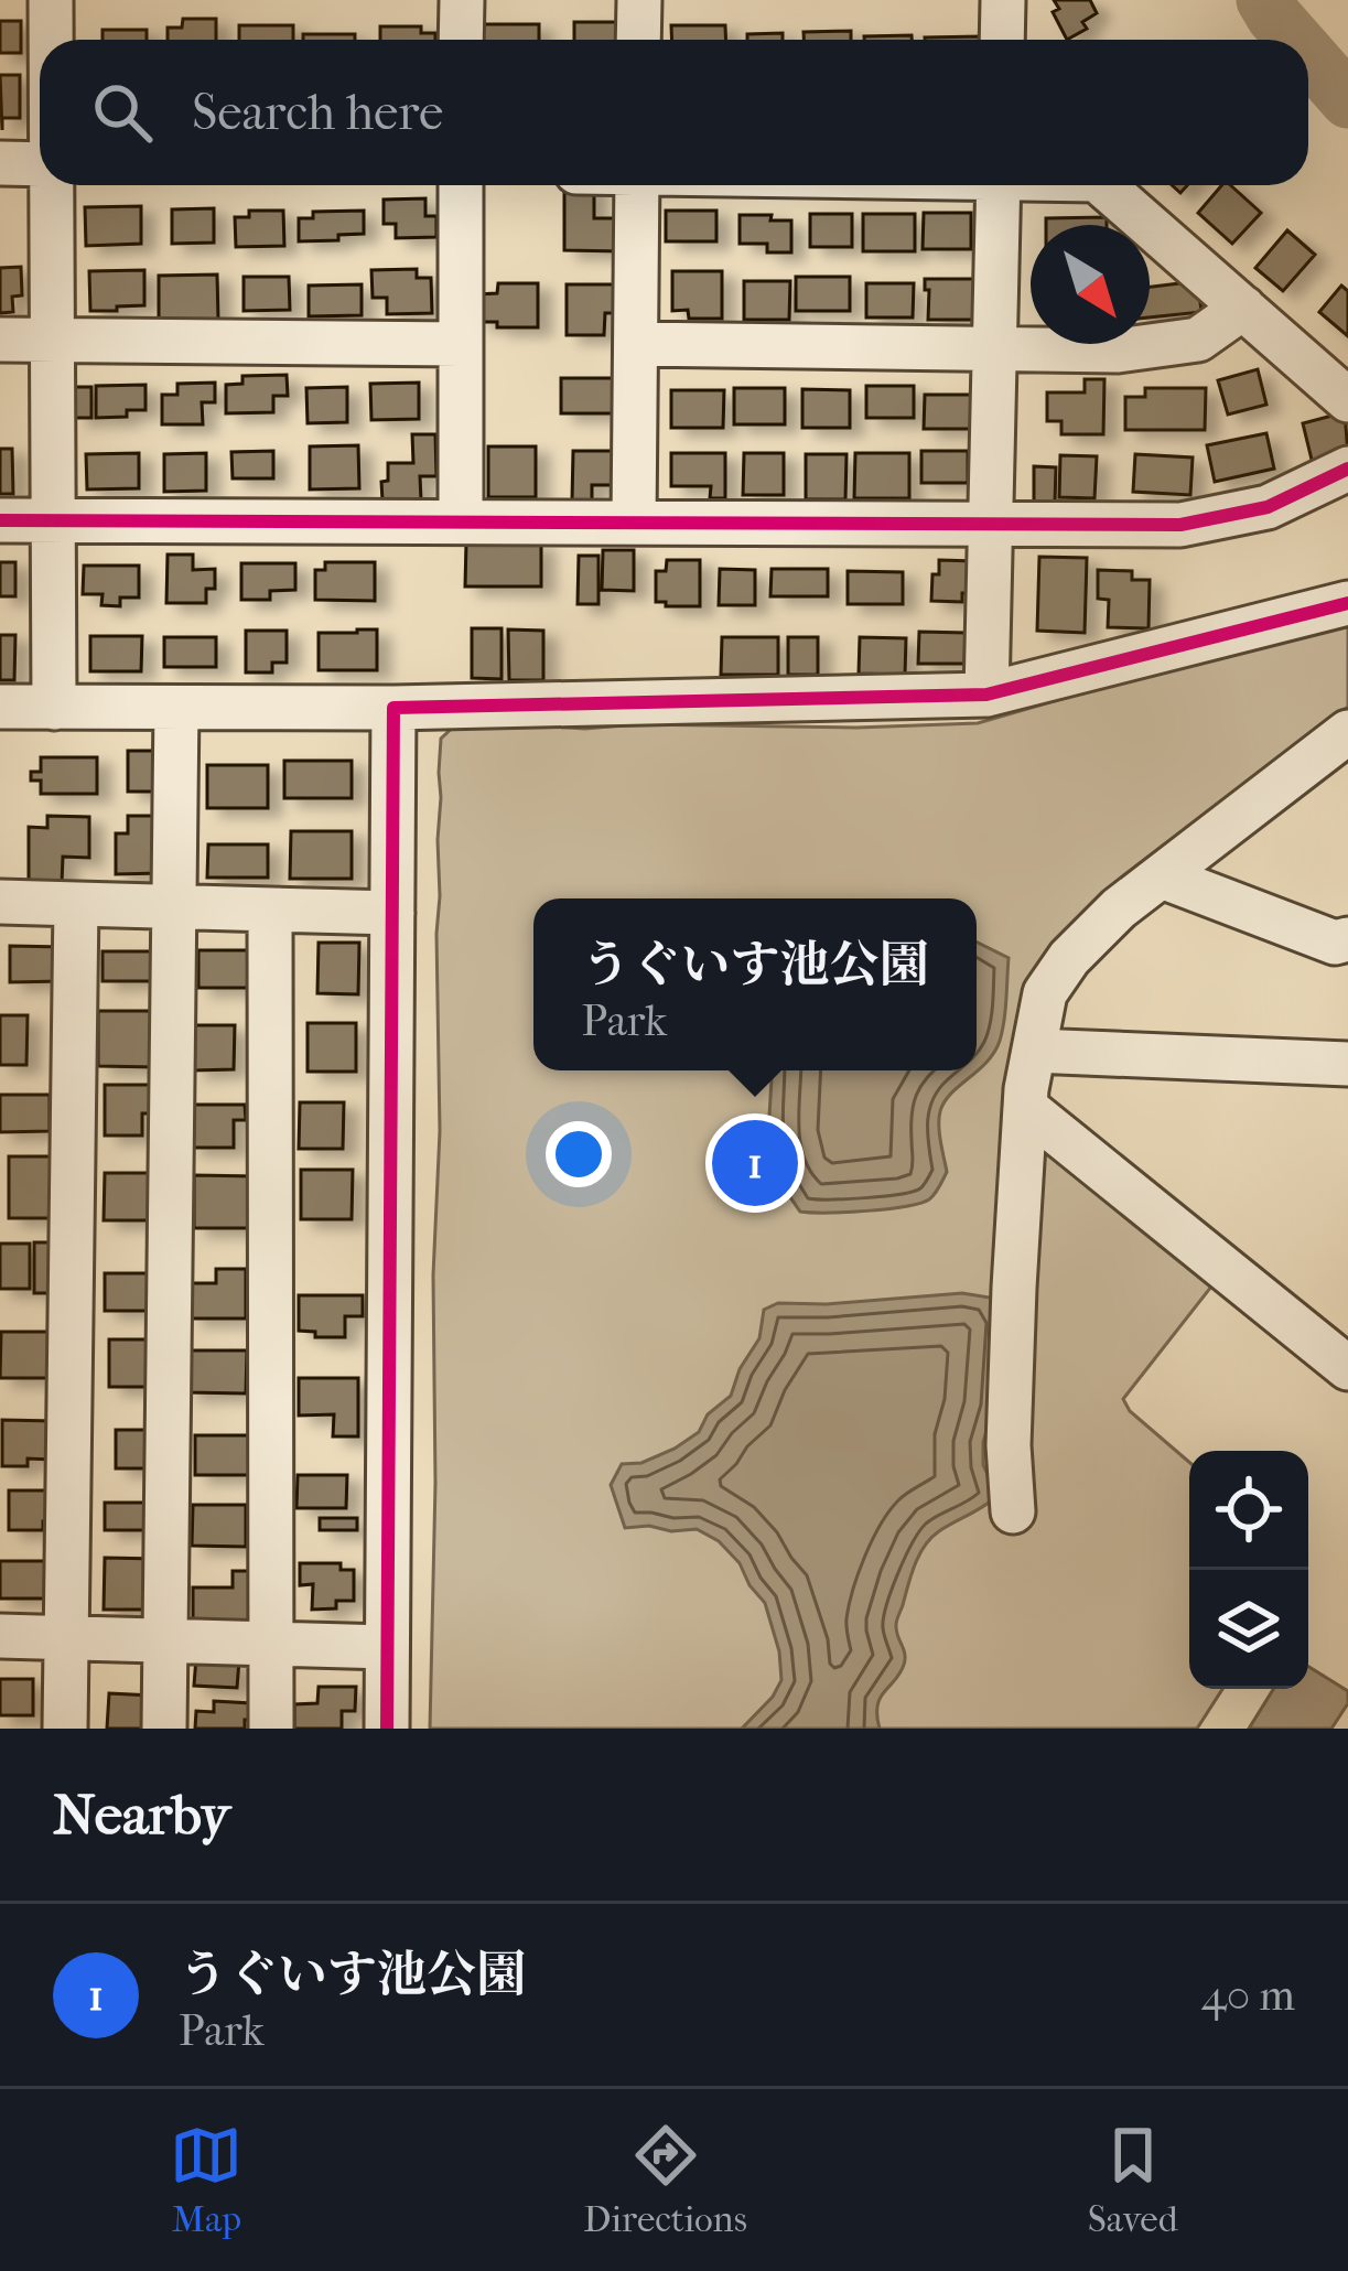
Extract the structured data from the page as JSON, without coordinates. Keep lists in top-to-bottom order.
{
  "north": "bottom right",
  "page": {
    "search": "Search here",
    "popup": ["うぐいす池公園", "Park"],
    "pins": "1",
    "heading": "Nearby",
    "list": [
      {
        "mark": "1",
        "name": "うぐいす池公園",
        "note": "Park",
        "value": "40 m"
      }
    ],
    "nav": ["Map", "Directions", "Saved"]
  }
}
